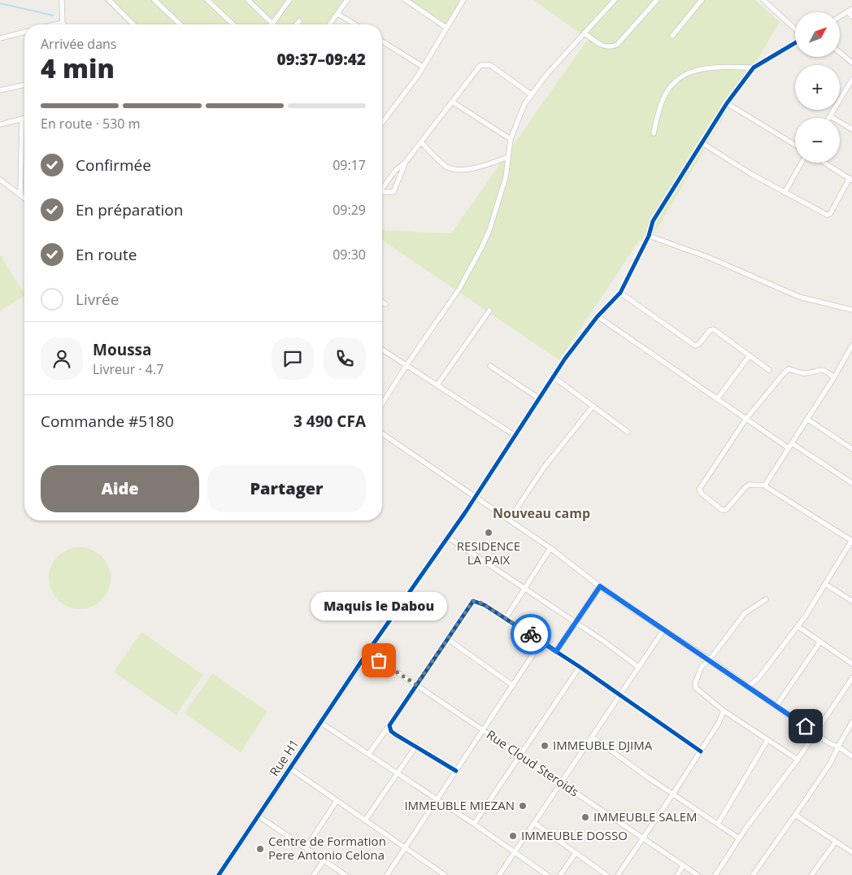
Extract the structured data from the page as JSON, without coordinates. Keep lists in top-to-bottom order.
{
  "streets": {
    "street": ["Rue H1", "Rue Cloud Steroids"]
  },
  "crossings": [
    ["Rue H1", "Rue Cloud Steroids"]
  ],
  "districts": ["Nouveau camp"],
  "places": [
    "RESIDENCE LA PAIX",
    "Maquis le Dabou",
    "IMMEUBLE DJIMA",
    "IMMEUBLE MIEZAN",
    "IMMEUBLE SALEM",
    "IMMEUBLE DOSSO",
    "Centre de Formation Pere Antonio Celona"
  ],
  "north": "top right",
  "page": {
    "map_buttons": ["+", "−"],
    "heading": ["4 min", "Arrivée dans", "09:37–09:42"],
    "panel": [
      "Moussa",
      "Livreur · 4.7",
      "Commande #5180",
      "3 490 CFA"
    ],
    "bar": "En route · 530 m",
    "list": [
      ["Confirmée", "09:17"],
      ["En préparation", "09:29"],
      ["En route", "09:30"],
      "Livrée"
    ],
    "buttons": ["Aide", "Partager"],
    "bubble": "Maquis le Dabou"
  }
}
